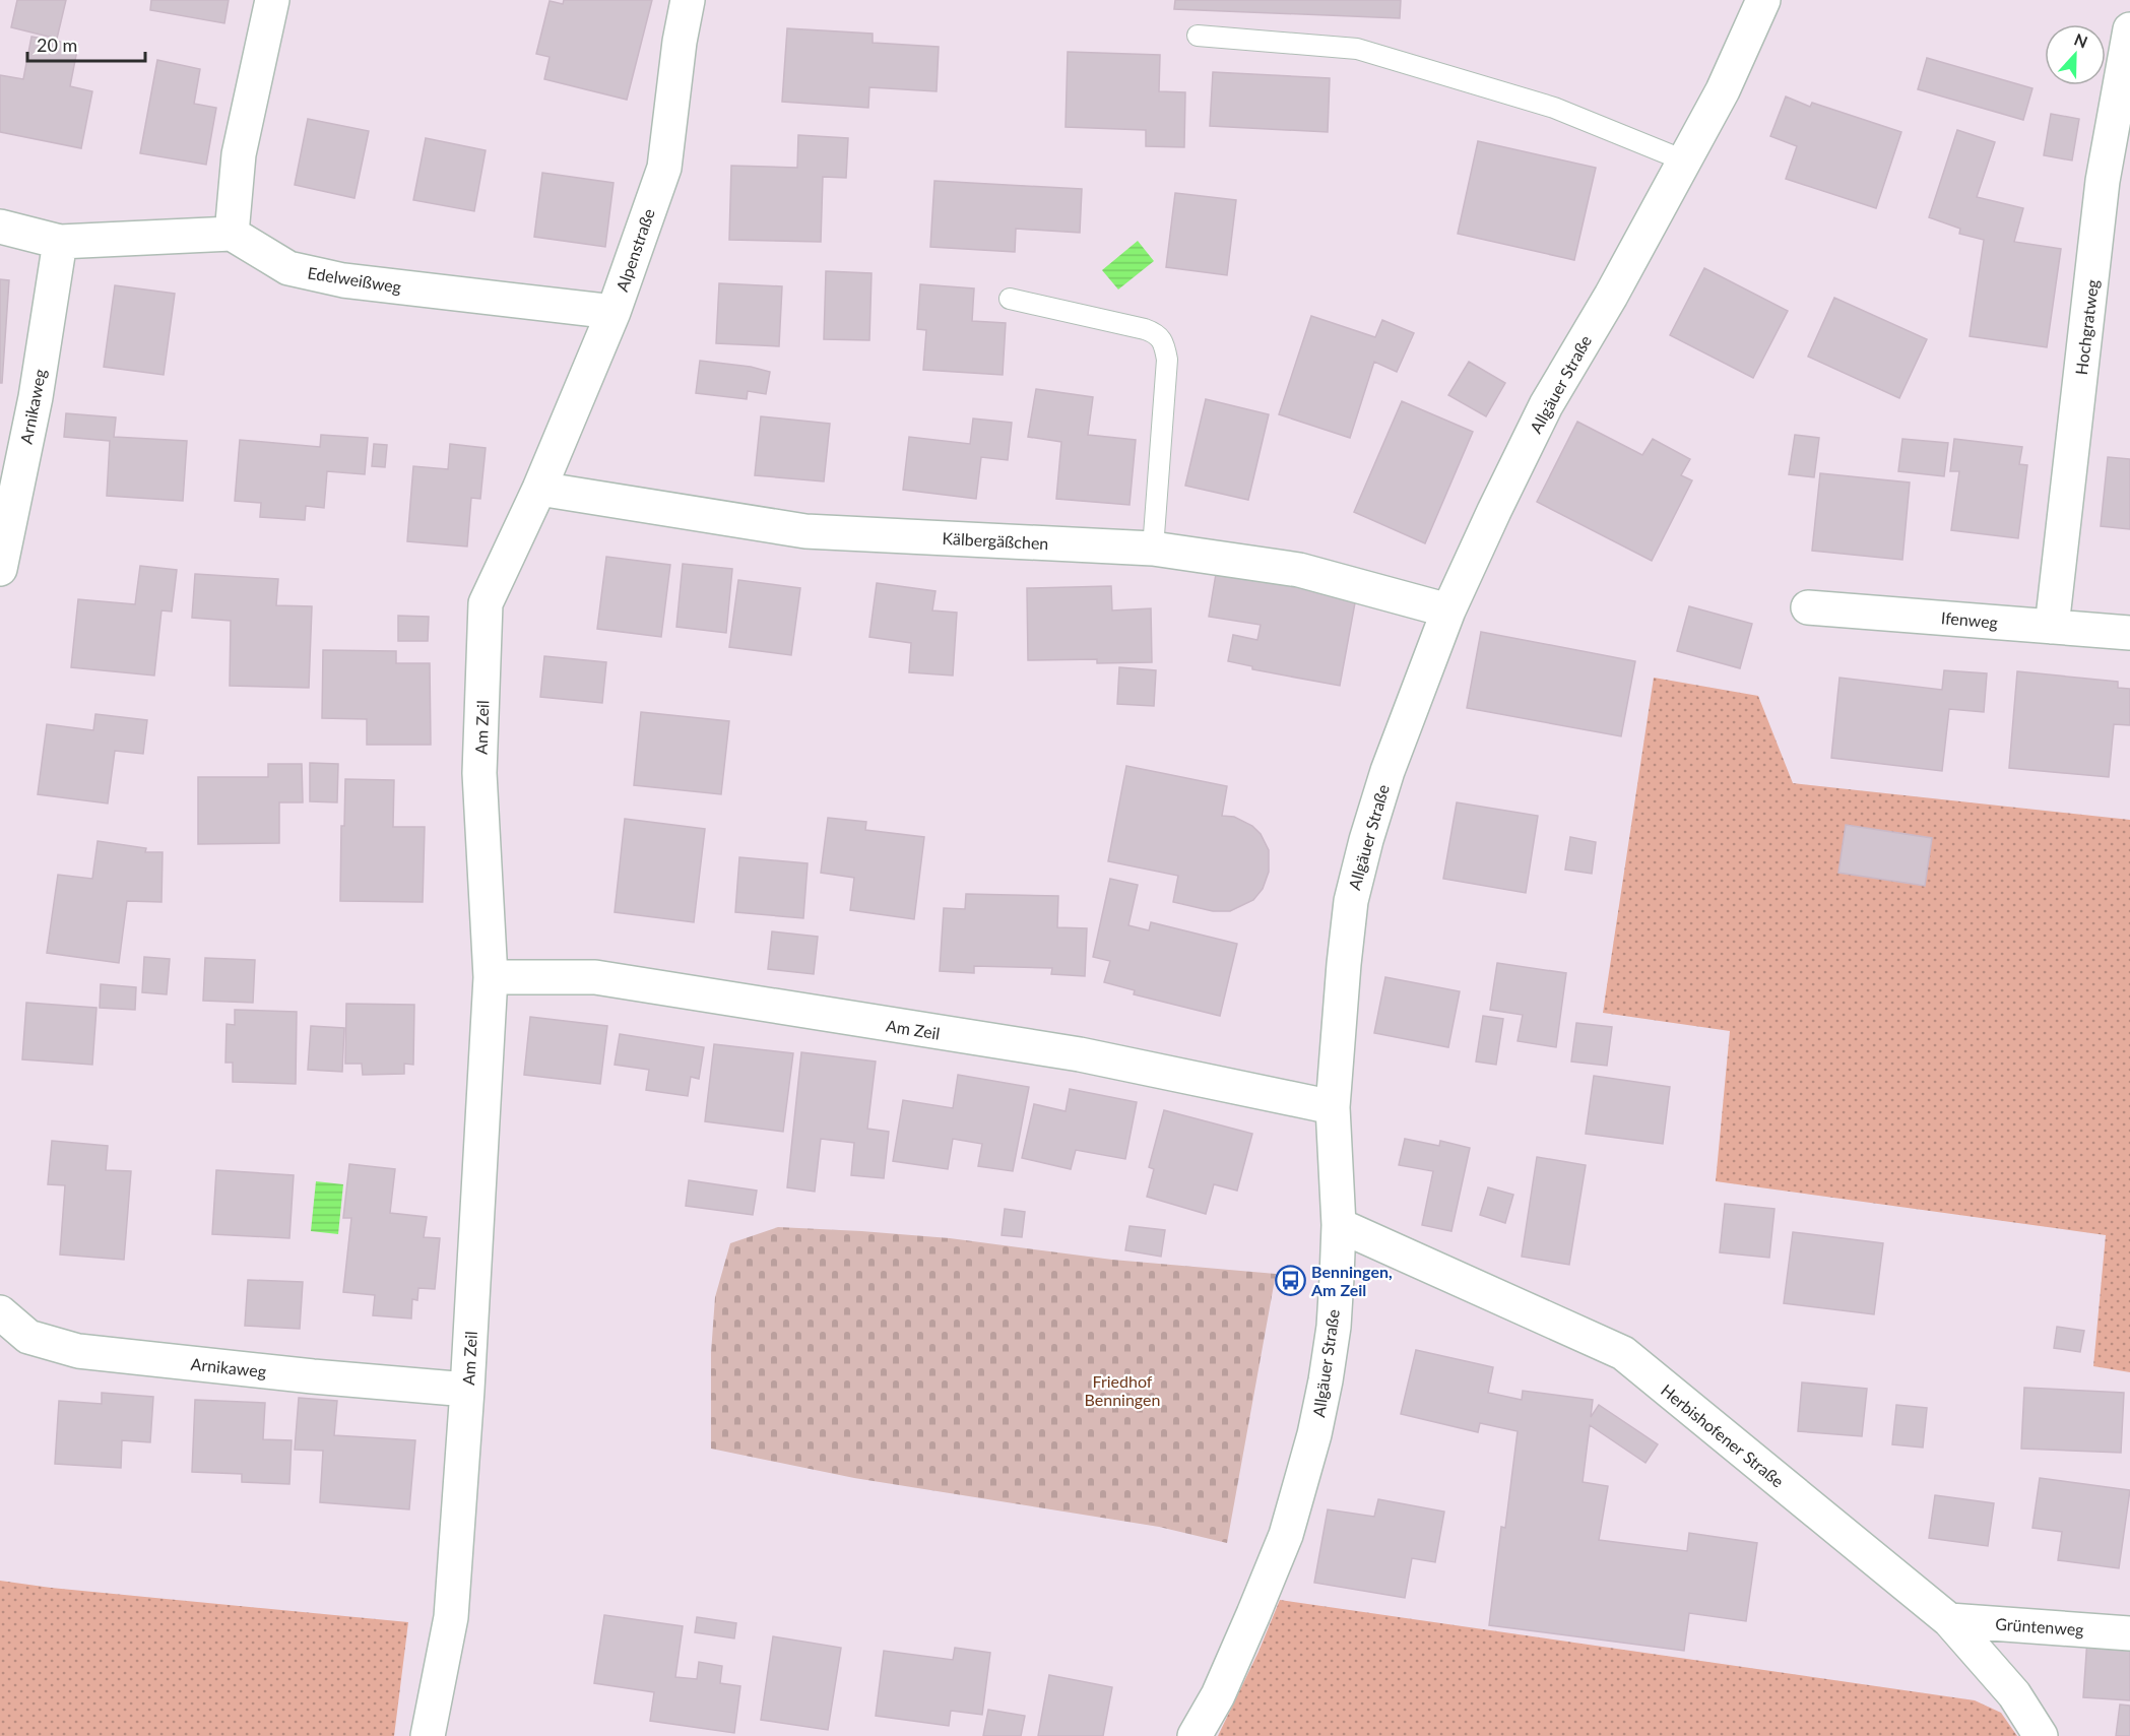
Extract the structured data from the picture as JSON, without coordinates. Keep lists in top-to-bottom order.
{
  "streets": {
    "street": [
      "Alpenstraße",
      "Edelweißweg",
      "Hochgratweg",
      "Allgäuer Straße",
      "Arnikaweg",
      "Kälbergäßchen",
      "Ifenweg",
      "Am Zeil",
      "Herbishofener Straße",
      "Grüntenweg"
    ]
  },
  "crossings": [
    ["Alpenstraße", "Edelweißweg"],
    ["Alpenstraße", "Kälbergäßchen"],
    ["Alpenstraße", "Am Zeil"],
    ["Hochgratweg", "Ifenweg"],
    ["Allgäuer Straße", "Kälbergäßchen"],
    ["Allgäuer Straße", "Am Zeil"],
    ["Allgäuer Straße", "Herbishofener Straße"],
    ["Arnikaweg", "Am Zeil"],
    ["Kälbergäßchen", "Am Zeil"],
    ["Herbishofener Straße", "Grüntenweg"]
  ],
  "parks": ["Friedhof Benningen"],
  "places": {
    "bus stop": ["Benningen, Am Zeil"]
  },
  "scale_bar": "20 m",
  "north": "top"
}
